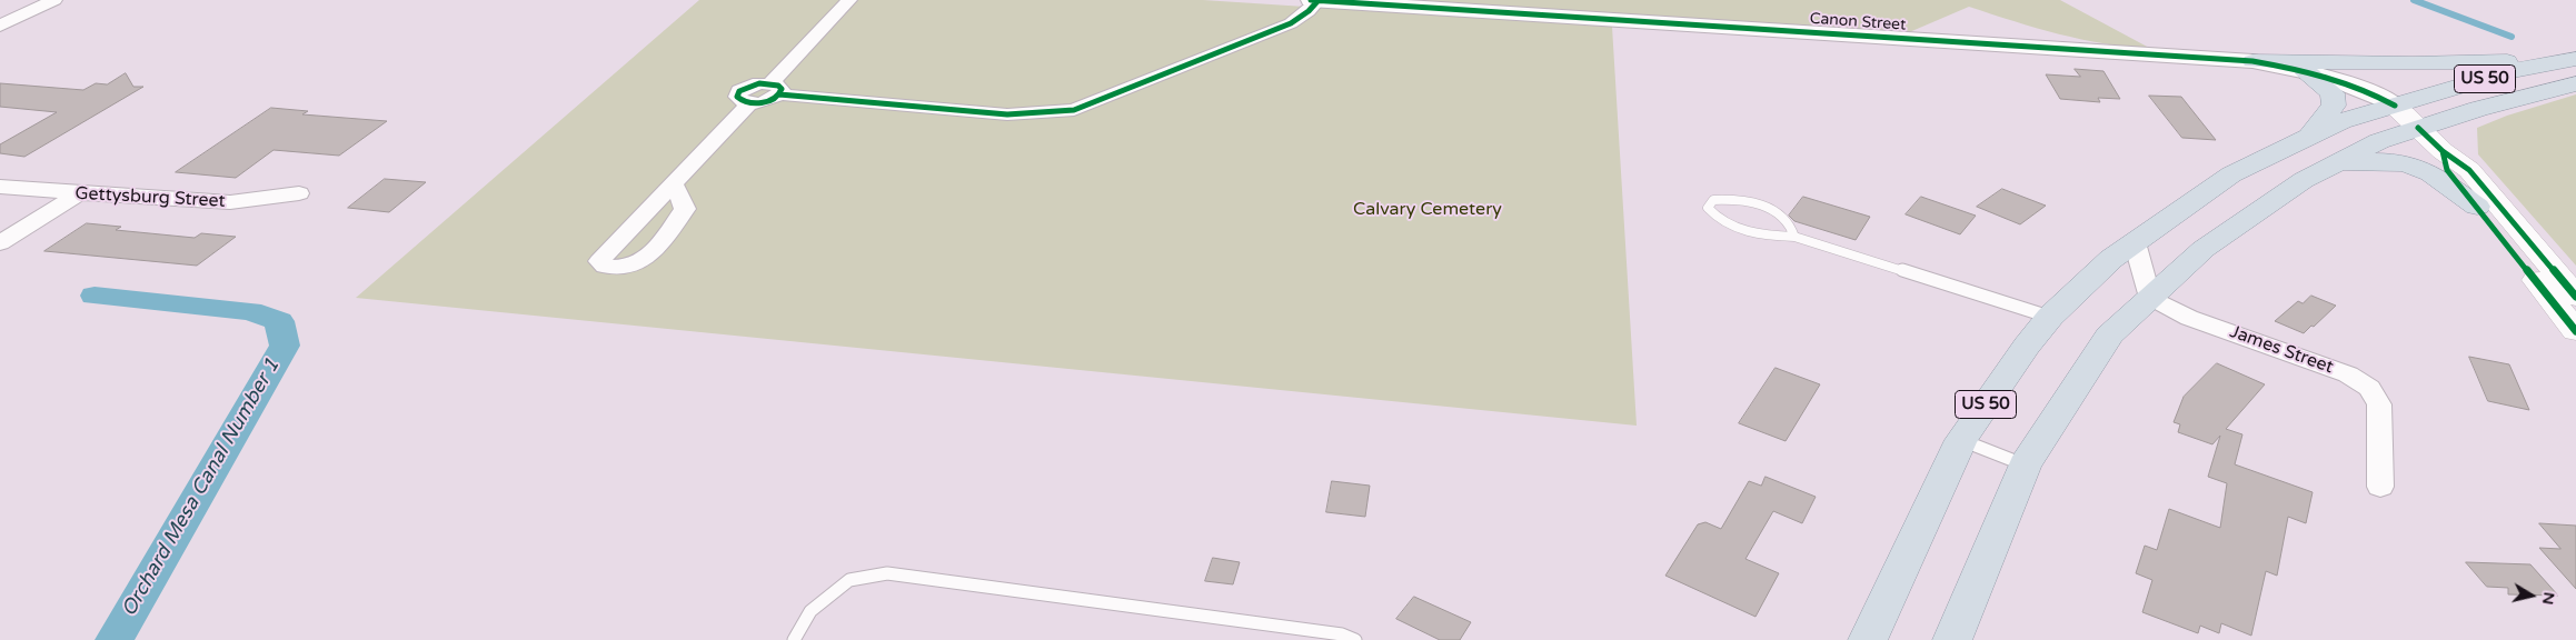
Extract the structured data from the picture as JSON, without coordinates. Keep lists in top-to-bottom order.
{
  "streets": {
    "highway": ["US 50"],
    "street": ["Canon Street", "Gettysburg Street", "James Street"]
  },
  "crossings": [
    ["Canon Street", "US 50"],
    ["US 50", "James Street"]
  ],
  "water": ["Orchard Mesa Canal Number 1"],
  "parks": ["Calvary Cemetery"],
  "north": "right"
}
